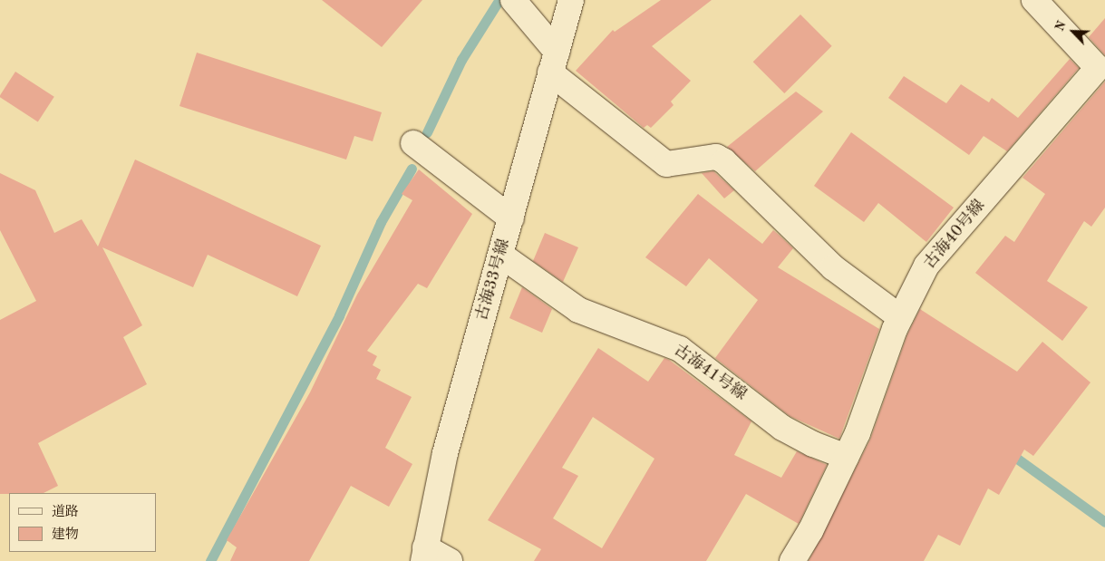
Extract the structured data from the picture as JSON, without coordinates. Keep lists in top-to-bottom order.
{
  "streets": {
    "street": ["古海40号線", "古海33号線", "古海41号線"]
  },
  "crossings": [
    ["古海40号線", "古海41号線"],
    ["古海33号線", "古海41号線"]
  ],
  "legend": ["道路", "建物"],
  "north": "top left"
}
